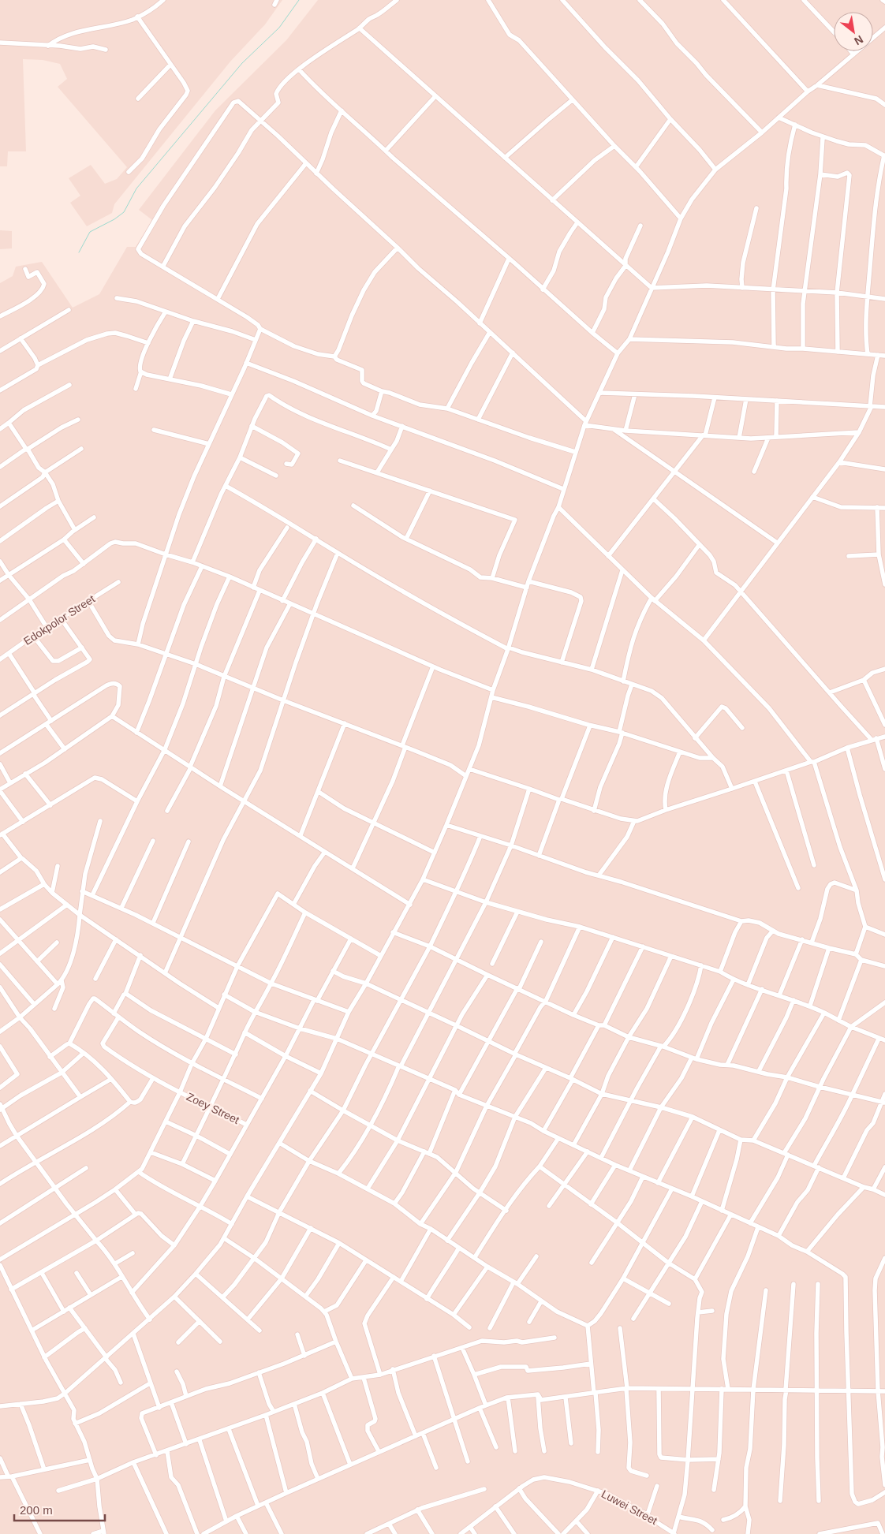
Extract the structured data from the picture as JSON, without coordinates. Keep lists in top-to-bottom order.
{
  "streets": {
    "street": ["Edokpolor Street", "Zoey Street", "Luwei Street"]
  },
  "scale_bar": "200 m",
  "north": "bottom right"
}
